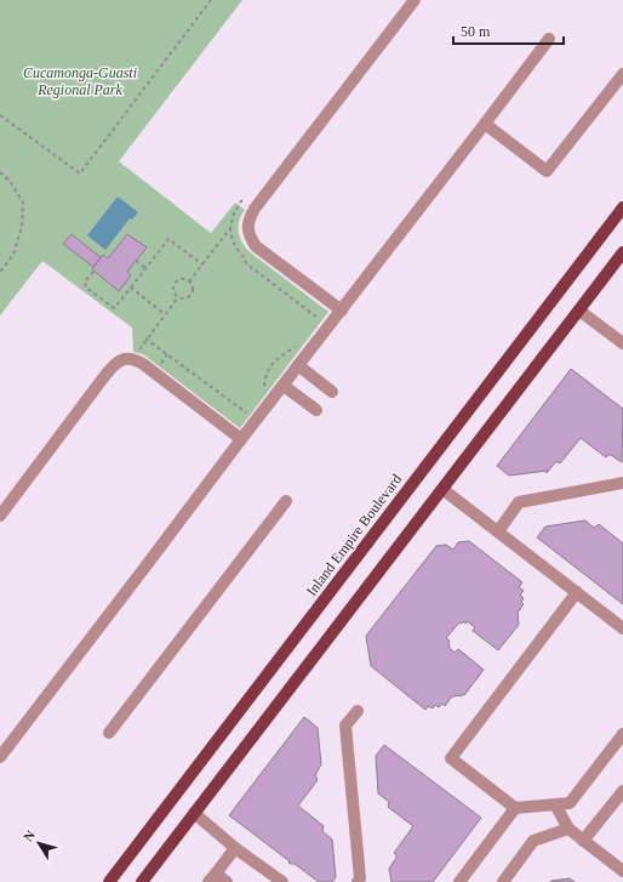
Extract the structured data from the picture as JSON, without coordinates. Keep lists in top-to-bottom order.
{
  "streets": {
    "main road": ["Inland Empire Boulevard"]
  },
  "parks": ["Cucamonga-Guasti Regional Park"],
  "scale_bar": "50 m",
  "north": "top left"
}
